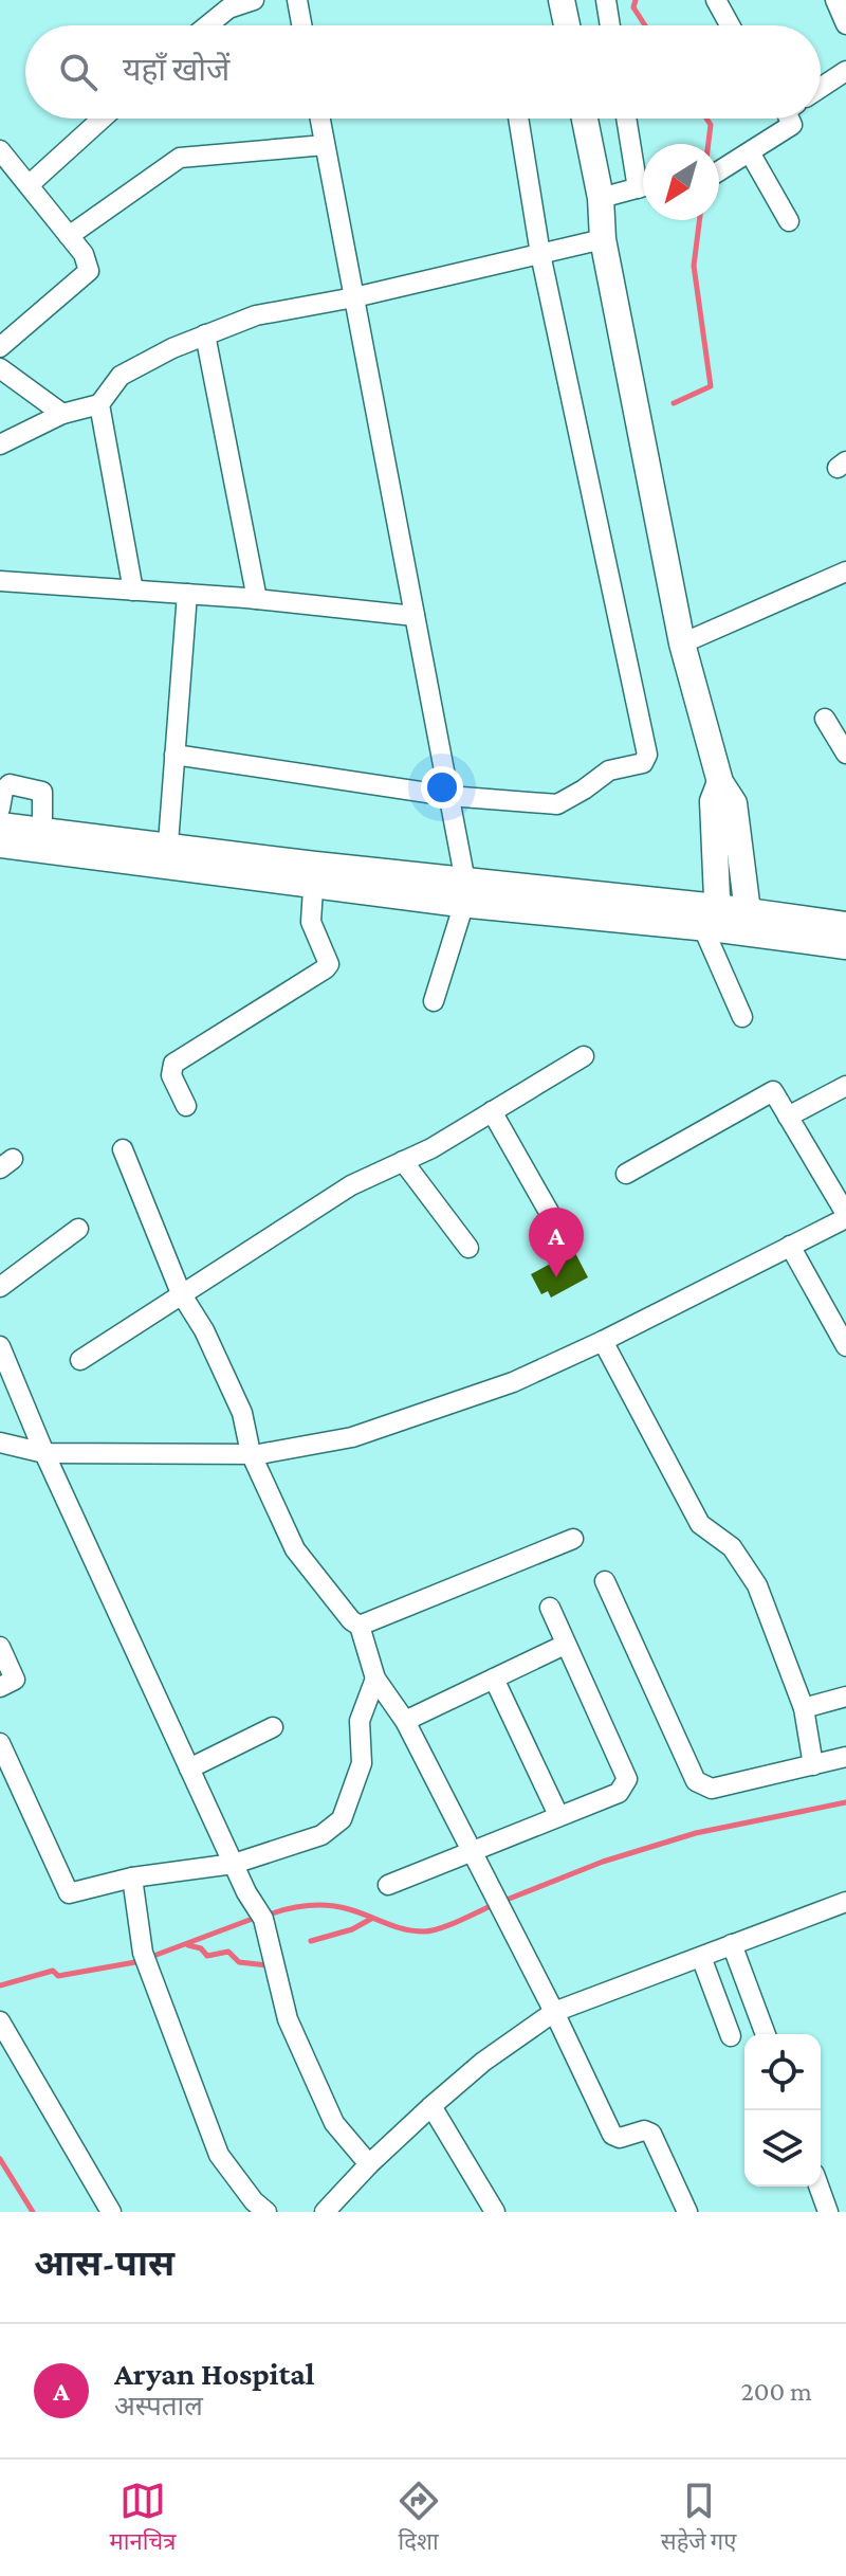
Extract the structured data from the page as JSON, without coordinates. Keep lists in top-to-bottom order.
{
  "north": "bottom left",
  "page": {
    "search": "यहाँ खोजें",
    "pins": "A",
    "heading": "आस-पास",
    "list": [
      {
        "mark": "A",
        "name": "Aryan Hospital",
        "note": "अस्पताल",
        "value": "200 m"
      }
    ],
    "nav": ["मानचित्र", "दिशा", "सहेजे गए"]
  }
}
